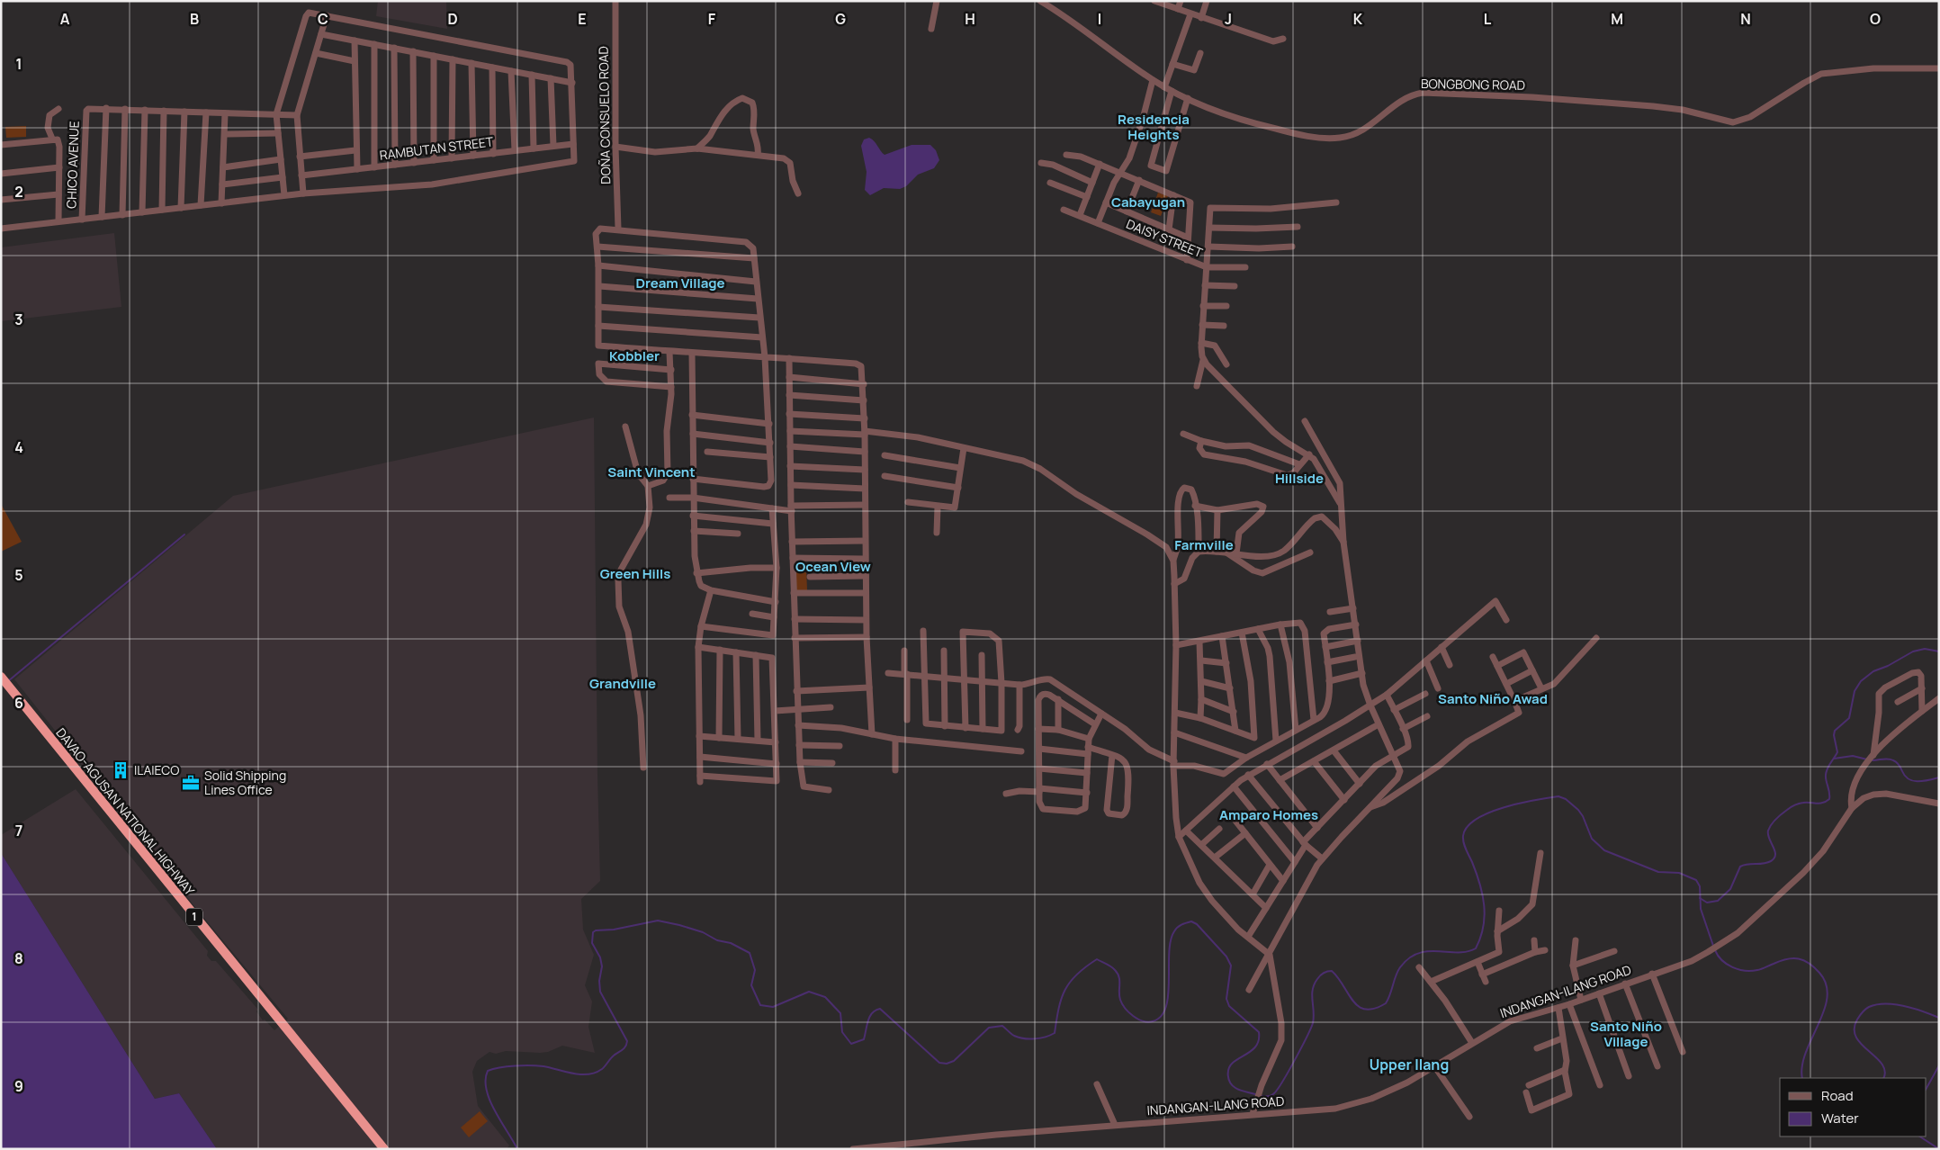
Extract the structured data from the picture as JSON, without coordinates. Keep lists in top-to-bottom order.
{
  "streets": {
    "highway": ["DAVAO-AGUSAN NATIONAL HIGHWAY", "1"],
    "street": [
      "BONGBONG ROAD",
      "DOÑA CONSUELO ROAD",
      "RAMBUTAN STREET",
      "CHICO AVENUE",
      "DAISY STREET",
      "INDANGAN-ILANG ROAD"
    ]
  },
  "districts": [
    "Residencia Heights",
    "Cabayugan",
    "Dream Village",
    "Kobbler",
    "Saint Vincent",
    "Hillside",
    "Farmville",
    "Ocean View",
    "Green Hills",
    "Grandville",
    "Santo Niño Awad",
    "Amparo Homes",
    "Santo Niño Village",
    "Upper Ilang"
  ],
  "places": {
    "building": ["ILAIECO"],
    "office": ["Solid Shipping Lines Office"]
  },
  "legend": ["Road", "Water"],
  "grid": {
    "columns": [
      "A",
      "B",
      "C",
      "D",
      "E",
      "F",
      "G",
      "H",
      "I",
      "J",
      "K",
      "L",
      "M",
      "N",
      "O"
    ],
    "rows": [
      "1",
      "2",
      "3",
      "4",
      "5",
      "6",
      "7",
      "8",
      "9"
    ]
  }
}
